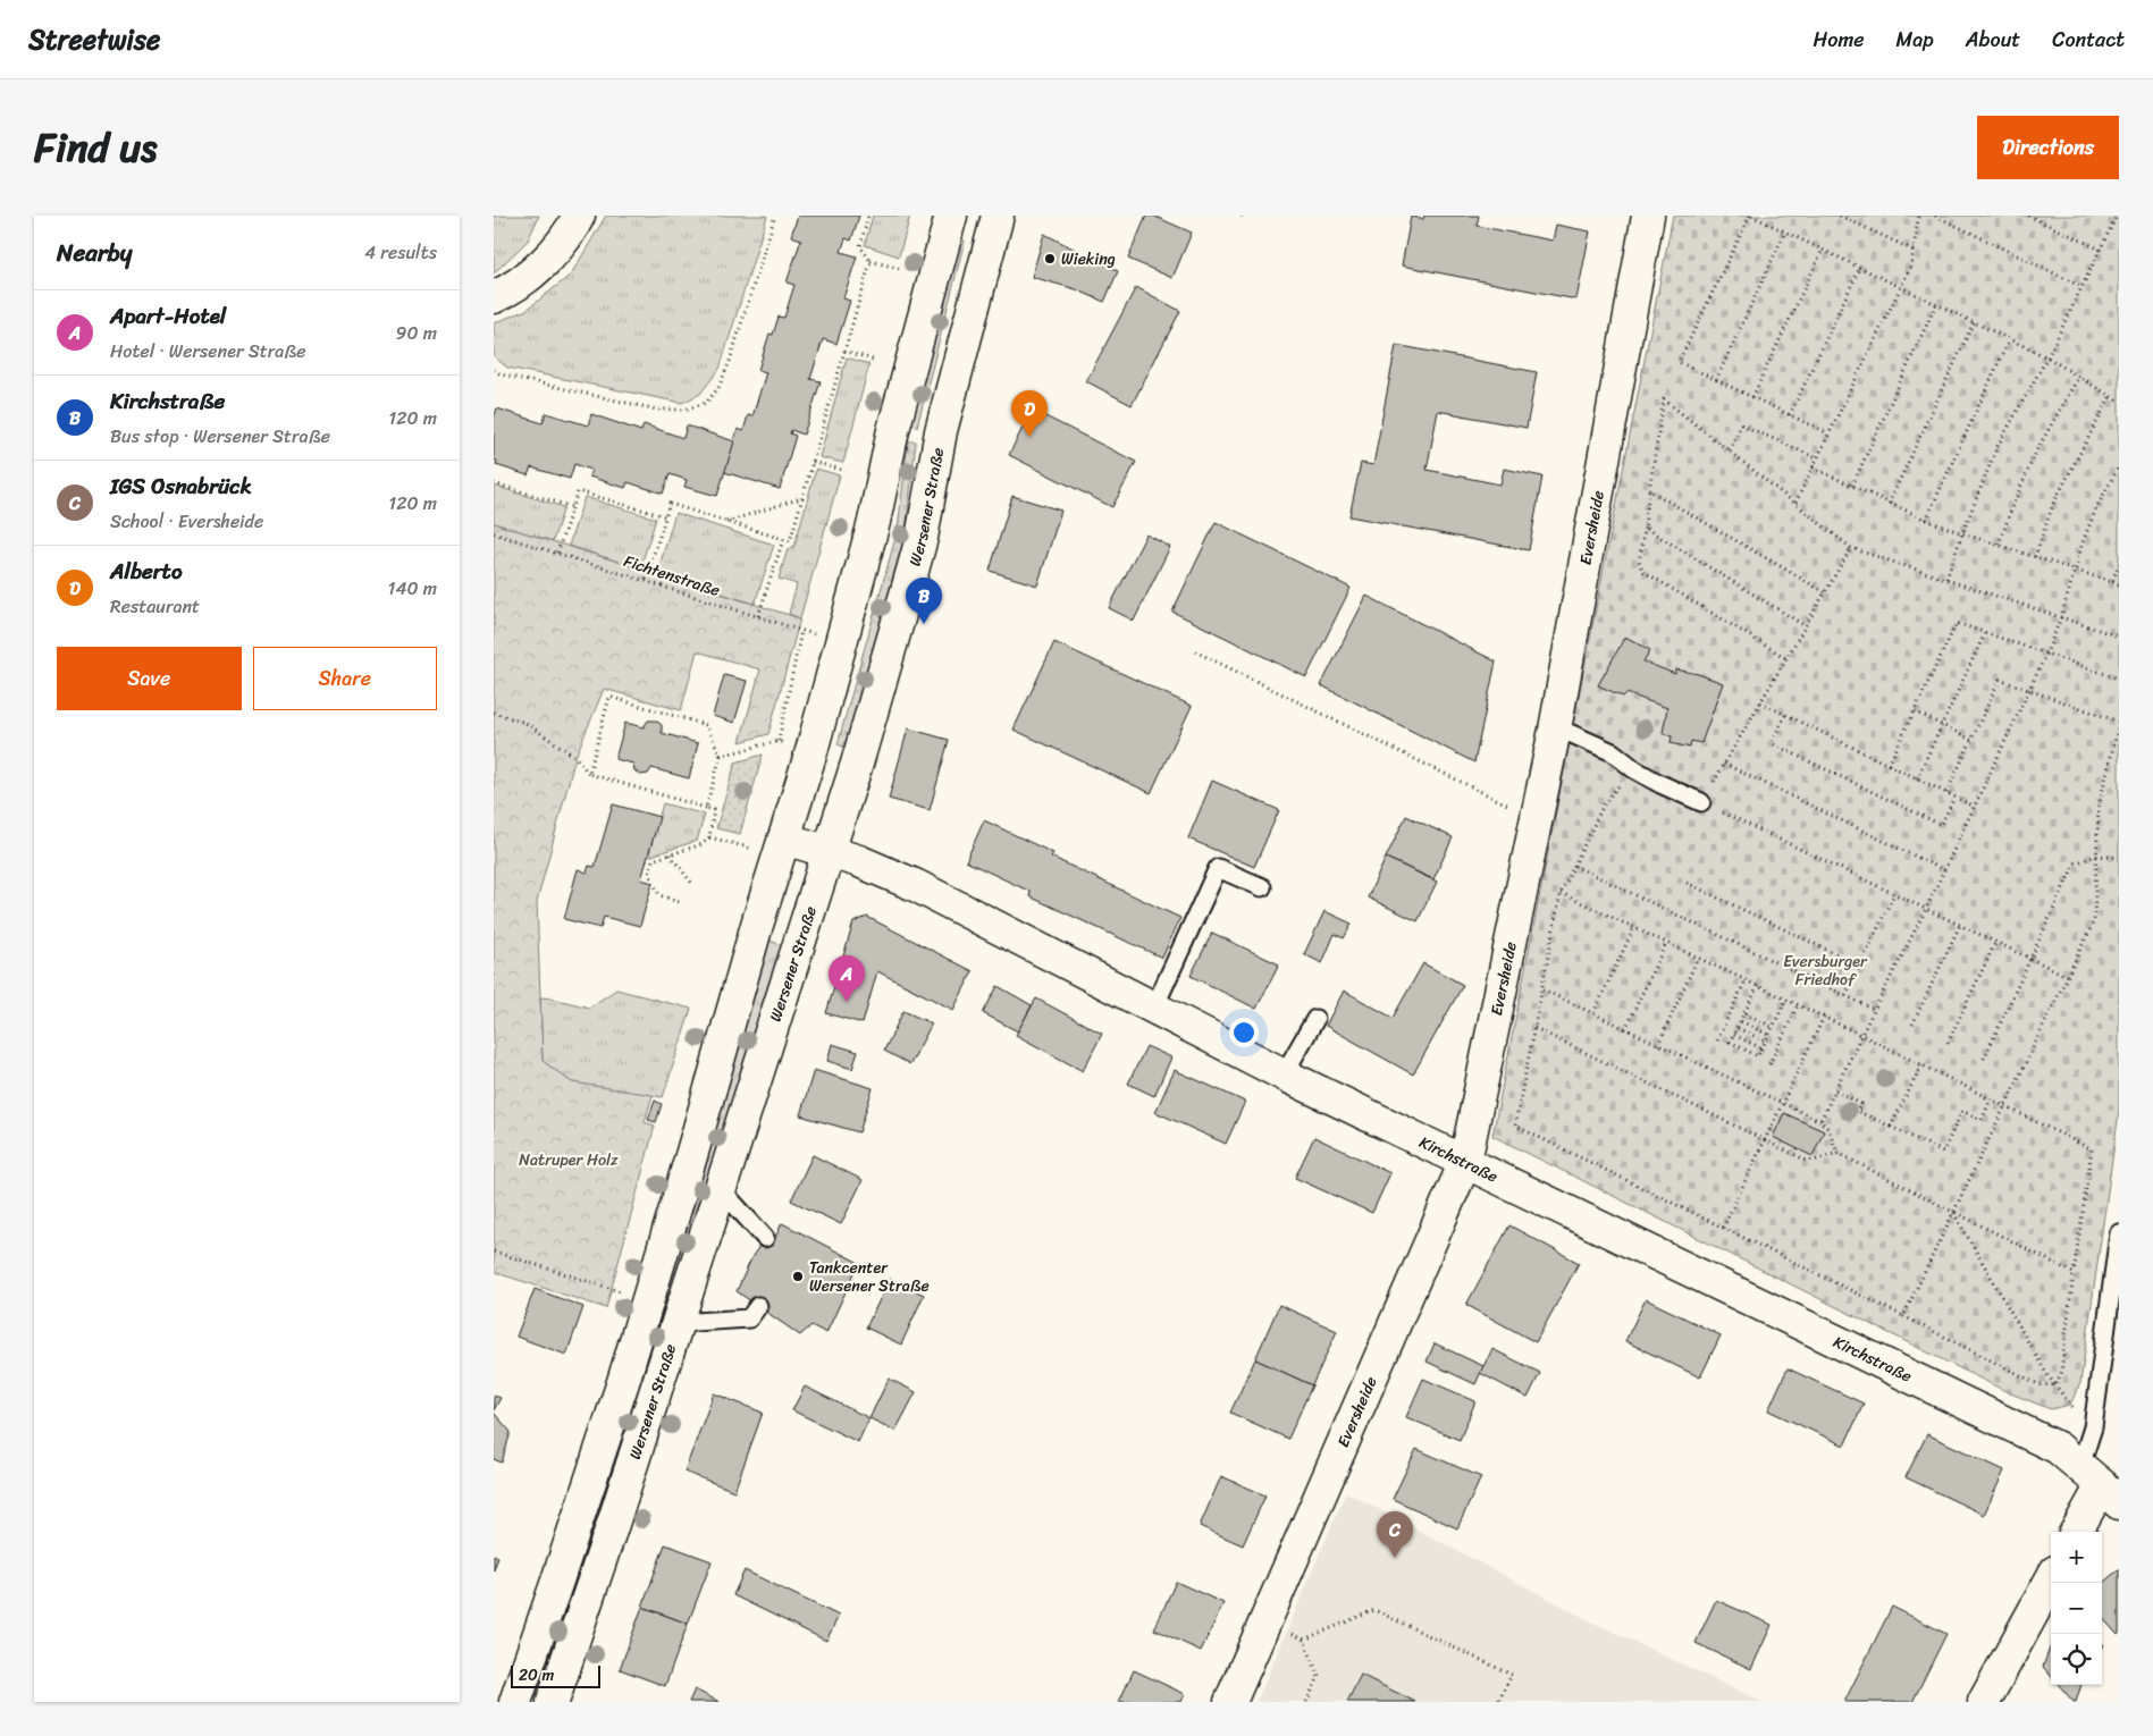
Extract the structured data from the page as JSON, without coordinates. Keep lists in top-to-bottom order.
{
  "streets": {
    "street": ["Wersener Straße", "Eversheide", "Kirchstraße"],
    "path": ["Fichtenstraße"]
  },
  "crossings": [
    ["Wersener Straße", "Kirchstraße"],
    ["Eversheide", "Kirchstraße"]
  ],
  "parks": ["Eversburger Friedhof", "Natruper Holz"],
  "places": ["Wieking", "Tankcenter Wersener Straße"],
  "scale_bar": "20 m",
  "page": {
    "header": "Streetwise",
    "nav": [
      "Home",
      "Map",
      "About",
      "Contact"
    ],
    "title": "Find us",
    "buttons": [
      "Directions",
      ["Save", "Share"]
    ],
    "heading": ["Nearby", "4 results"],
    "list": [
      {
        "mark": "A",
        "name": "Apart-Hotel",
        "note": "Hotel · Wersener Straße",
        "value": "90 m"
      },
      {
        "mark": "B",
        "name": "Kirchstraße",
        "note": "Bus stop · Wersener Straße",
        "value": "120 m"
      },
      {
        "mark": "C",
        "name": "IGS Osnabrück",
        "note": "School · Eversheide",
        "value": "120 m"
      },
      {
        "mark": "D",
        "name": "Alberto",
        "note": "Restaurant",
        "value": "140 m"
      }
    ],
    "pins": [
      "D",
      "B",
      "A",
      "C"
    ],
    "map_buttons": ["+", "−"],
    "scale": "20 m"
  }
}
